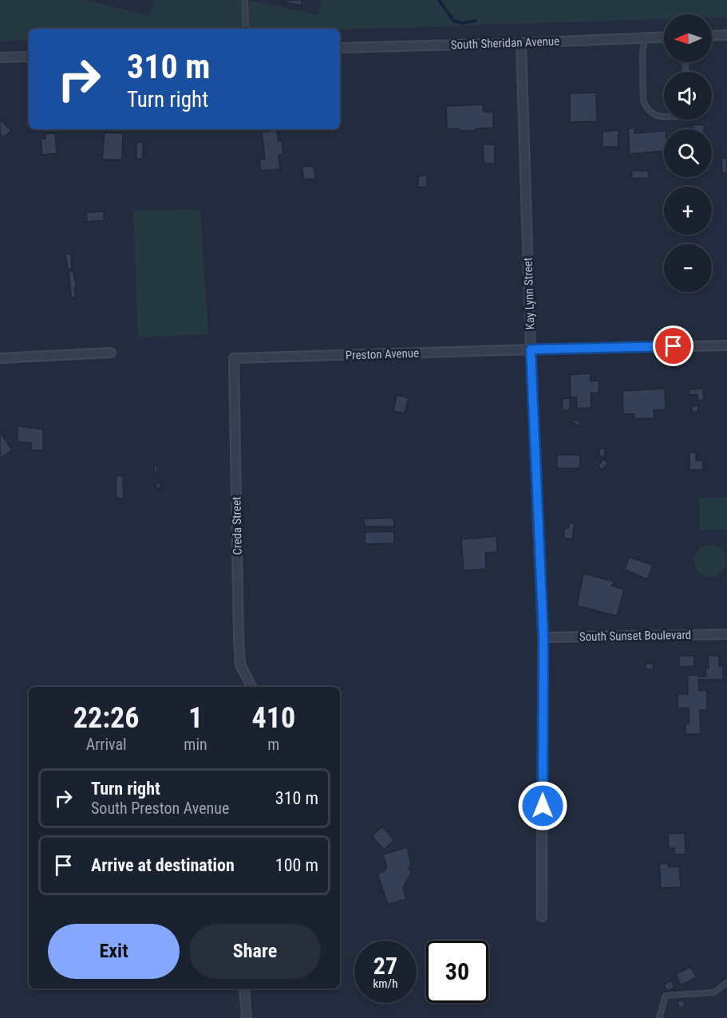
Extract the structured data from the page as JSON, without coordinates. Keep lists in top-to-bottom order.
{
  "streets": {
    "street": [
      "South Sheridan Avenue",
      "Kay Lynn Street",
      "Preston Avenue",
      "Creda Street",
      "South Sunset Boulevard"
    ]
  },
  "crossings": [
    ["South Sheridan Avenue", "Kay Lynn Street"],
    ["Kay Lynn Street", "Preston Avenue"],
    ["Kay Lynn Street", "South Sunset Boulevard"],
    ["Preston Avenue", "Creda Street"]
  ],
  "north": "left",
  "page": {
    "map_buttons": ["+", "−"],
    "turn": ["310 m", "Turn right"],
    "eta": [
      "22:26",
      "Arrival",
      "1",
      "min",
      "410",
      "m"
    ],
    "list": [
      {
        "name": "Turn right",
        "note": "South Preston Avenue",
        "value": "310 m"
      },
      {
        "name": "Arrive at destination",
        "value": "100 m"
      }
    ],
    "buttons": ["Exit", "Share"],
    "speed": "27 km/h",
    "limit": "30"
  }
}
